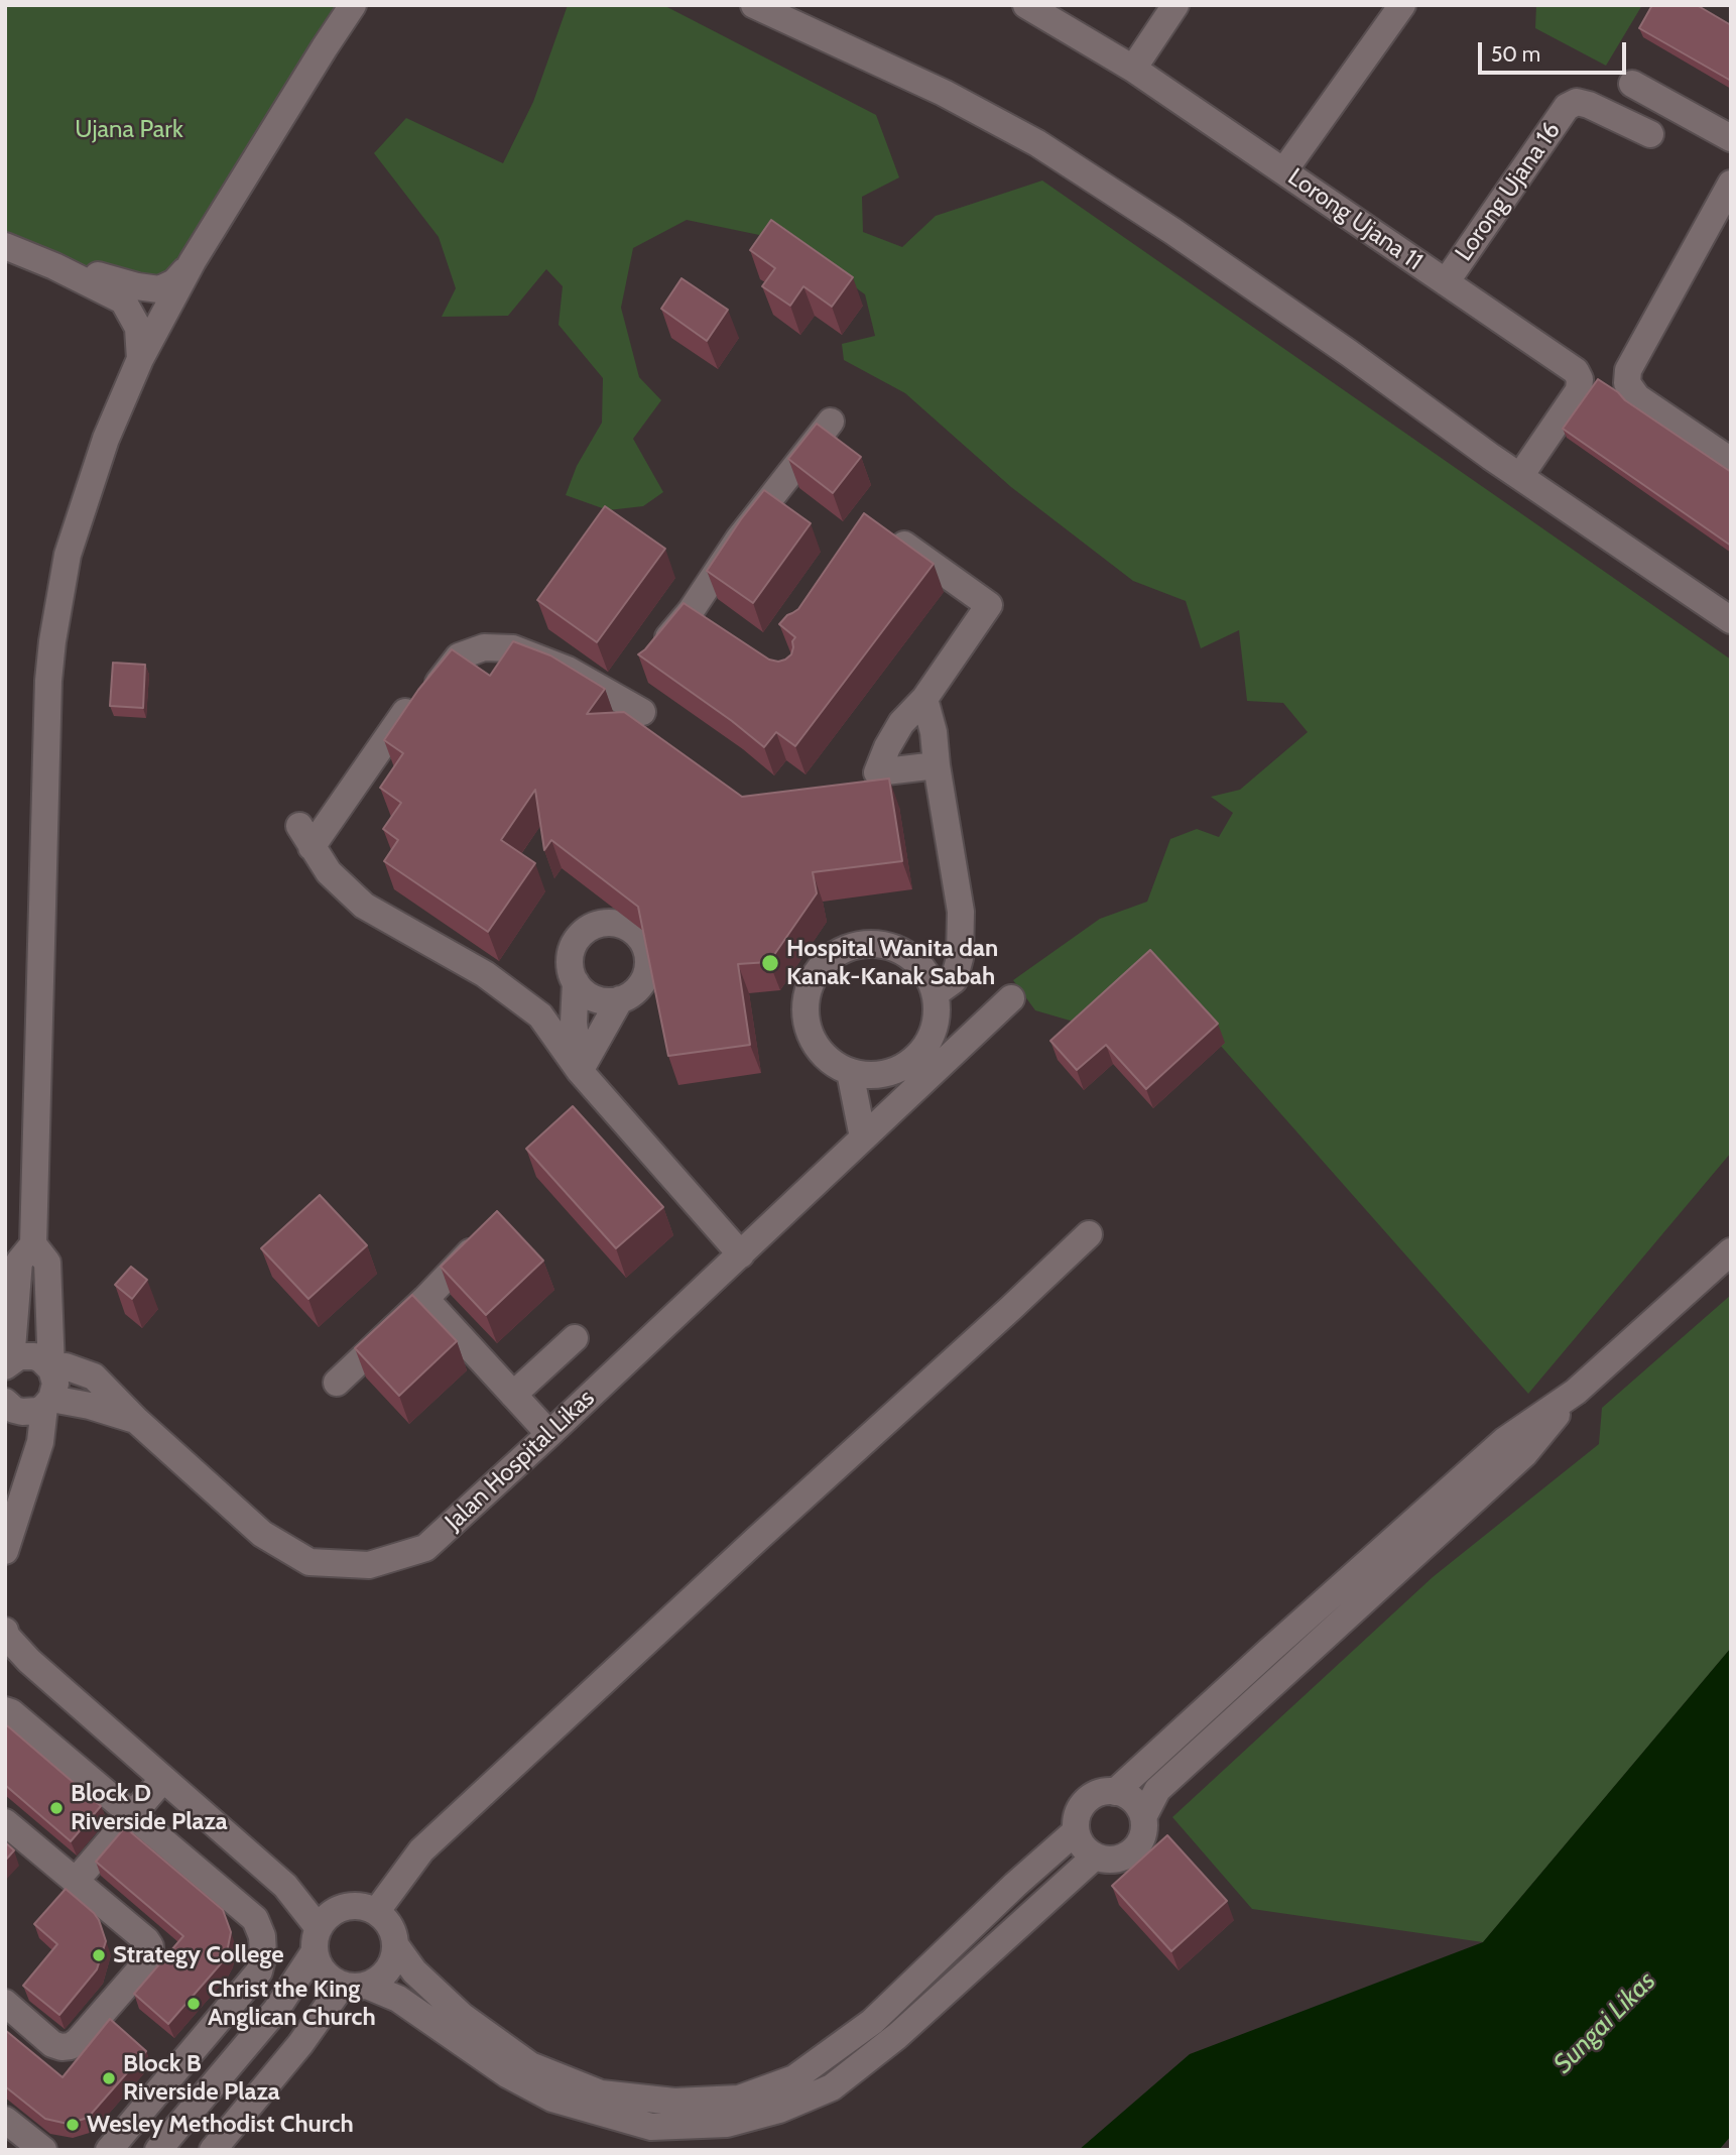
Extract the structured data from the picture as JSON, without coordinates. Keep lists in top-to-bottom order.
{
  "streets": {
    "street": ["Lorong Ujana 16", "Lorong Ujana 11", "Jalan Hospital Likas"]
  },
  "crossings": [
    ["Lorong Ujana 16", "Lorong Ujana 11"]
  ],
  "water": ["Sungai Likas"],
  "parks": ["Ujana Park"],
  "places": [
    "Hospital Wanita dan Kanak-Kanak Sabah",
    "Block D Riverside Plaza",
    "Strategy College",
    "Christ the King Anglican Church",
    "Block B Riverside Plaza",
    "Wesley Methodist Church"
  ],
  "scale_bar": "50 m"
}
